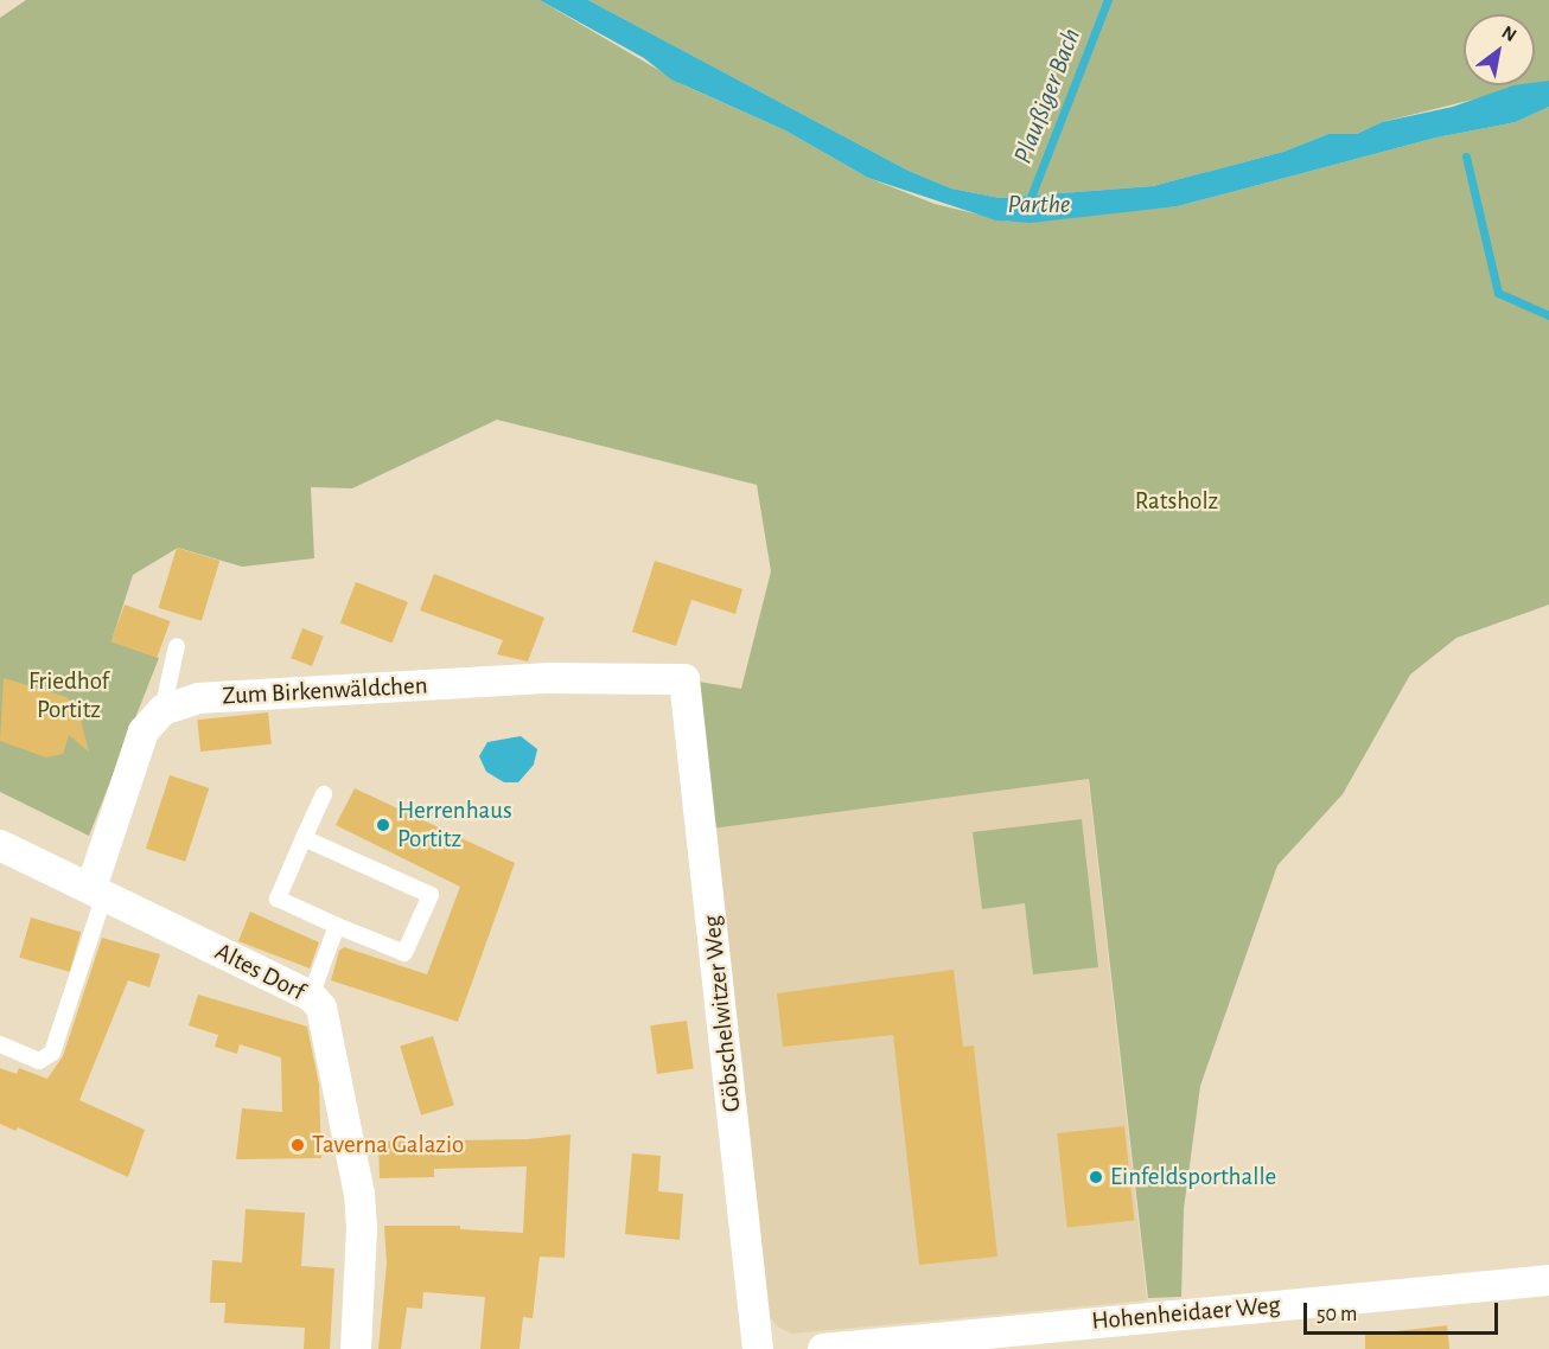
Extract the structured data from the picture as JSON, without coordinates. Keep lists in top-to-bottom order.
{
  "streets": {
    "street": [
      "Zum Birkenwäldchen",
      "Altes Dorf",
      "Göbschelwitzer Weg",
      "Hohenheidaer Weg"
    ]
  },
  "crossings": [
    ["Zum Birkenwäldchen", "Göbschelwitzer Weg"]
  ],
  "water": ["Plaußiger Bach", "Parthe"],
  "parks": ["Ratsholz", "Friedhof Portitz"],
  "places": ["Herrenhaus Portitz", "Taverna Galazio", "Einfeldsporthalle"],
  "scale_bar": "50 m",
  "north": "top right"
}
